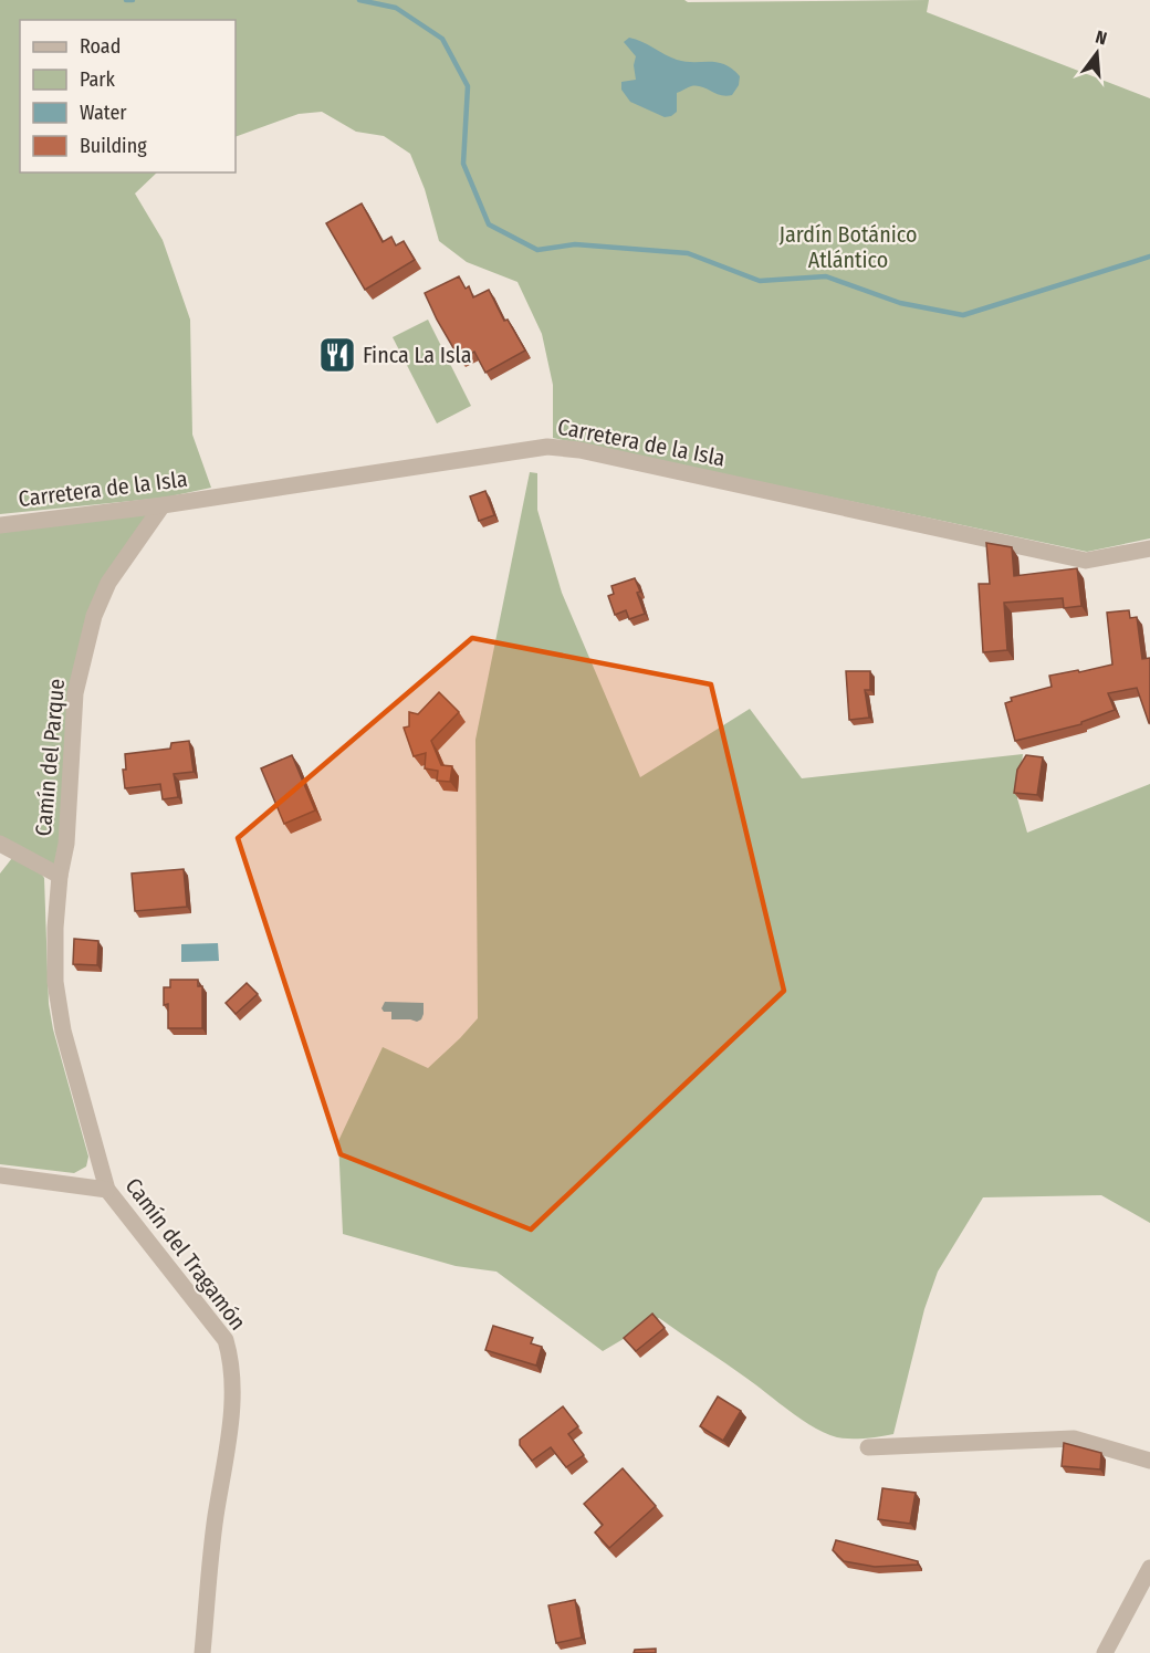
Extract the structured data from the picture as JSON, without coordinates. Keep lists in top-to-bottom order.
{
  "streets": {
    "street": ["Carretera de la Isla", "Camín del Parque", "Camín del Tragamón"]
  },
  "crossings": [
    ["Carretera de la Isla", "Camín del Parque"],
    ["Camín del Parque", "Camín del Tragamón"]
  ],
  "parks": ["Jardín Botánico Atlántico"],
  "places": {
    "restaurant": ["Finca La Isla"]
  },
  "legend": [
    "Road",
    "Park",
    "Water",
    "Building"
  ],
  "north": "top"
}
